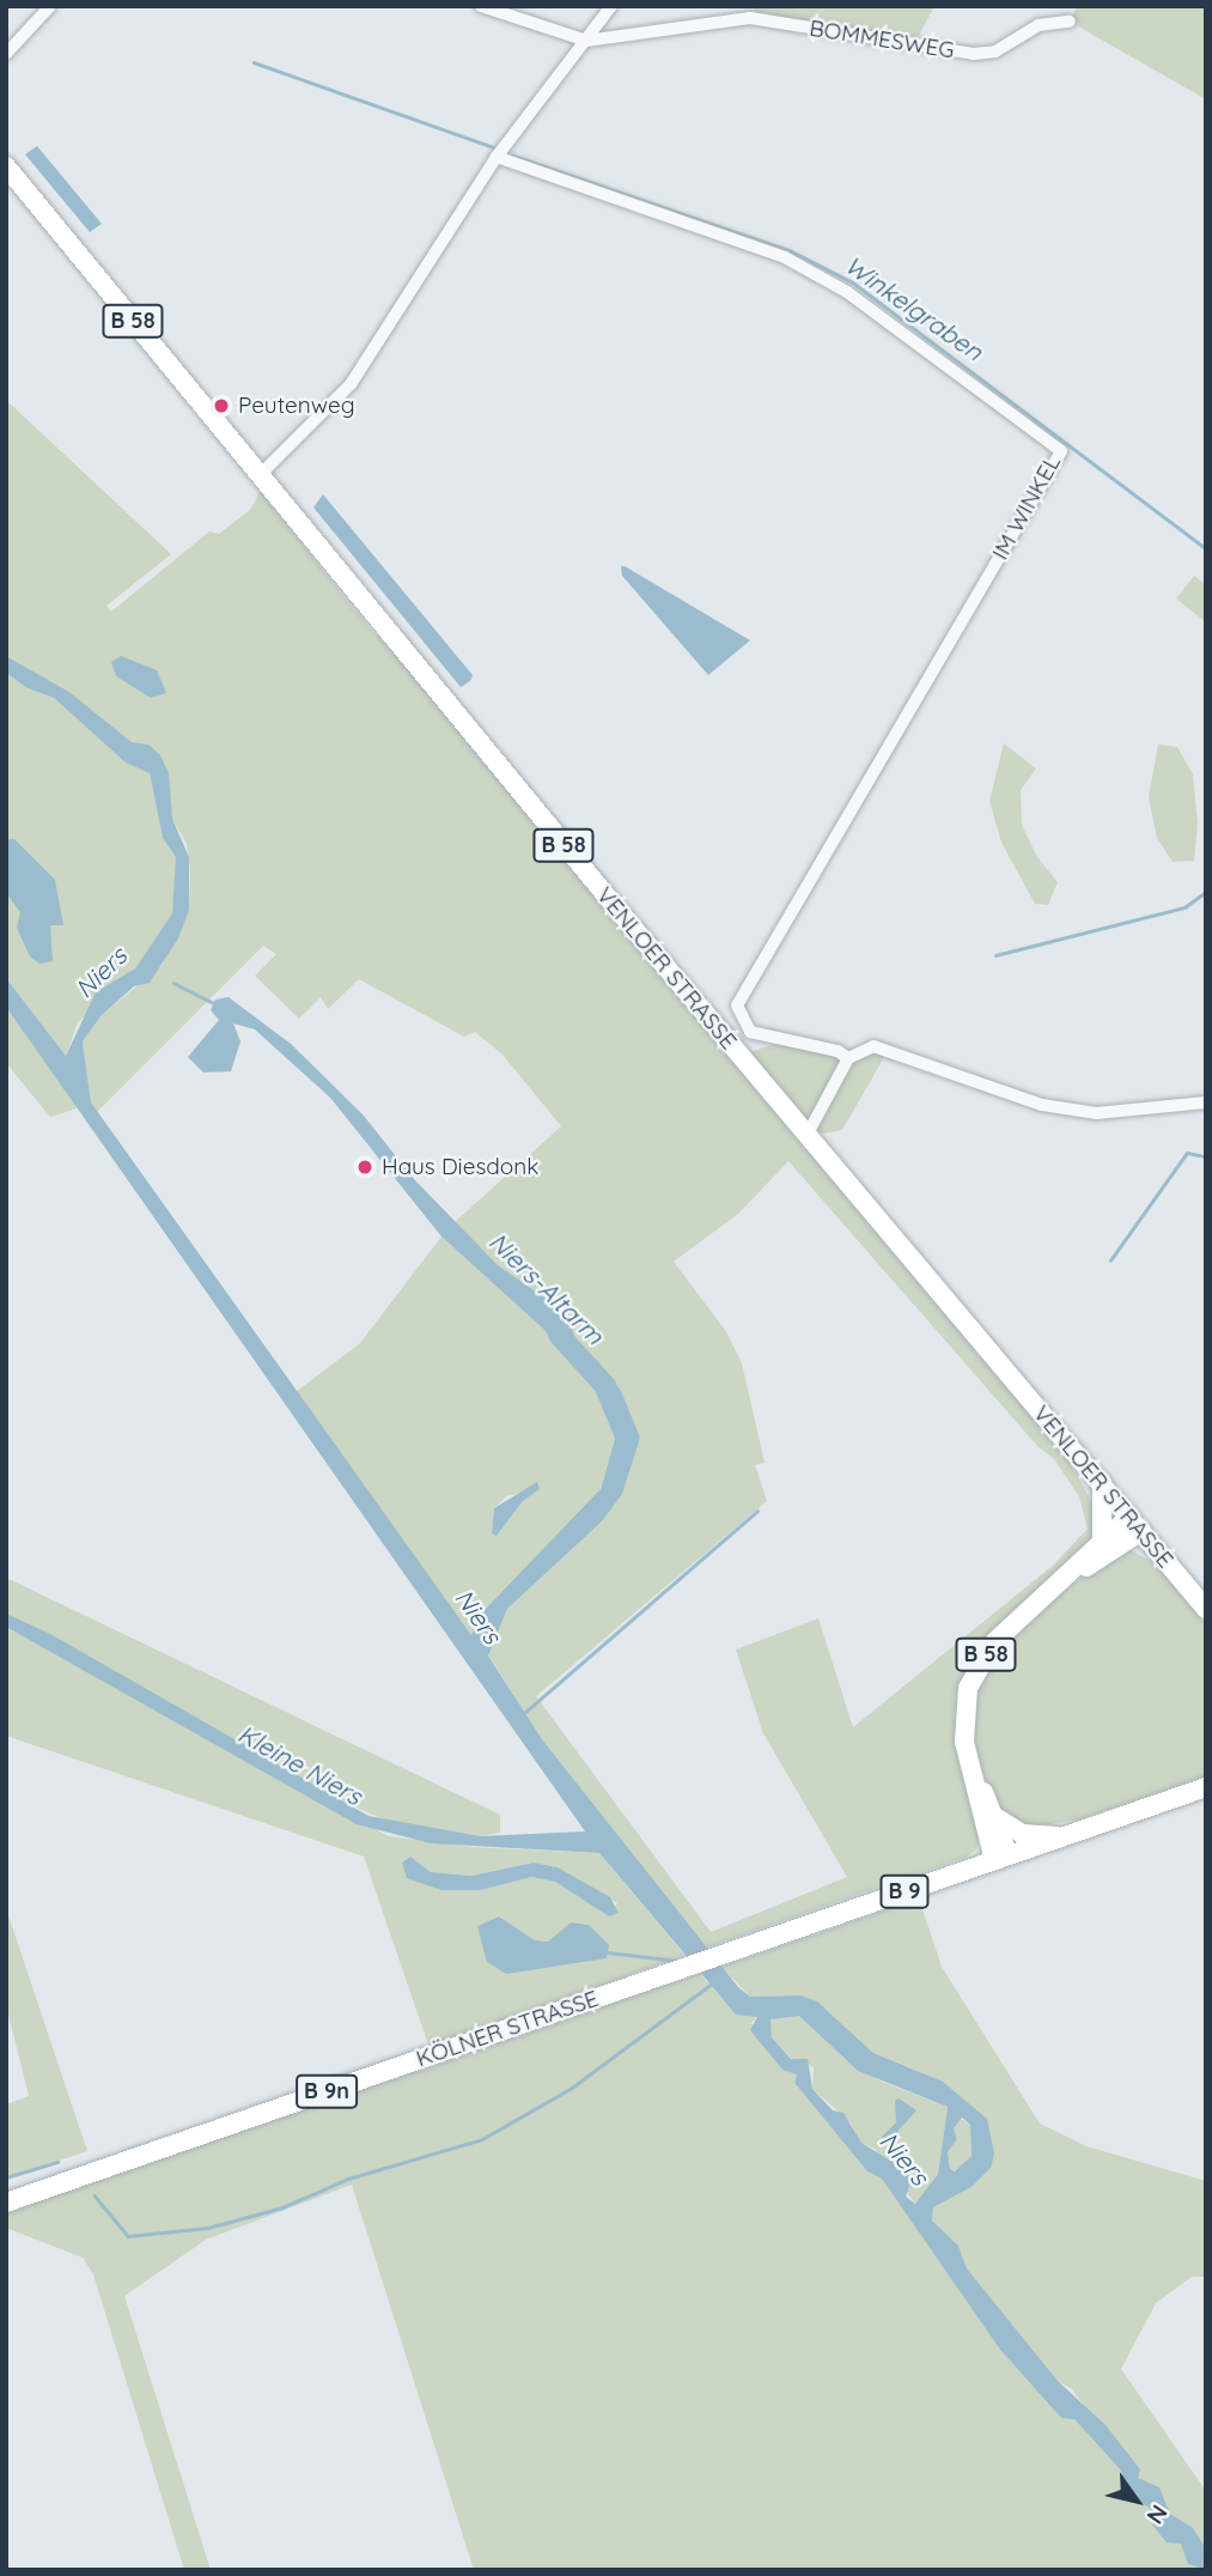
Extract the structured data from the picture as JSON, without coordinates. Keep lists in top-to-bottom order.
{
  "streets": {
    "main road": [
      "B 58",
      "VENLOER STRASSE",
      "B 9",
      "KÖLNER STRASSE",
      "B 9n"
    ],
    "street": ["BOMMESWEG", "IM WINKEL"]
  },
  "crossings": [
    ["B 58", "VENLOER STRASSE"],
    ["B 58", "B 9"],
    ["B 58", "KÖLNER STRASSE"],
    ["B 9", "KÖLNER STRASSE"]
  ],
  "water": [
    "Winkelgraben",
    "Niers",
    "Niers-Altarm",
    "Kleine Niers"
  ],
  "places": ["Peutenweg", "Haus Diesdonk"],
  "north": "bottom right"
}
